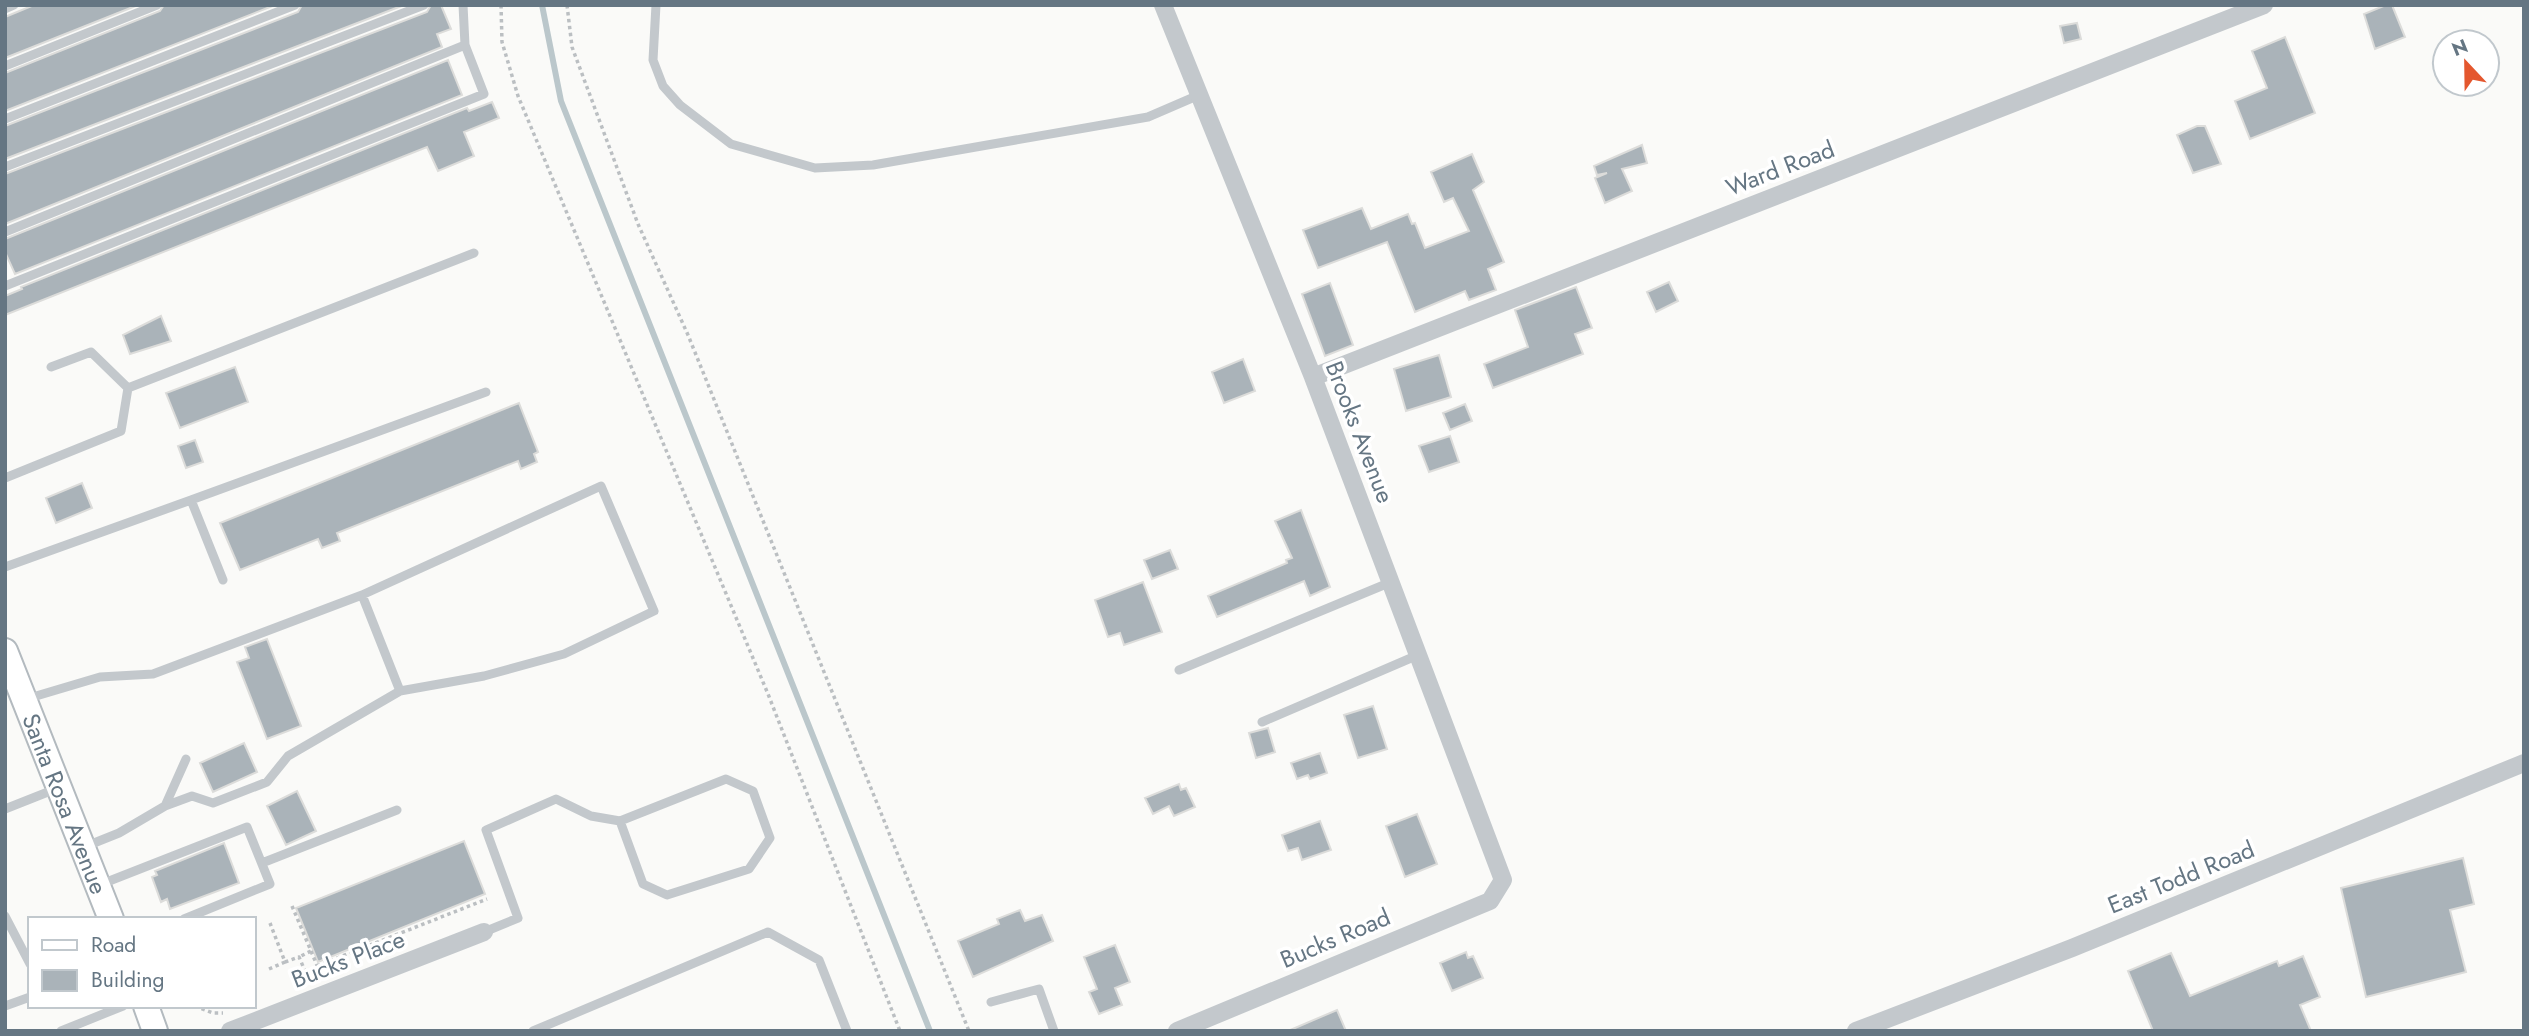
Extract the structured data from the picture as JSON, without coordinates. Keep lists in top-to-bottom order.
{
  "streets": {
    "main road": ["Santa Rosa Avenue"],
    "street": [
      "Ward Road",
      "Brooks Avenue",
      "East Todd Road",
      "Bucks Road",
      "Bucks Place"
    ]
  },
  "crossings": [
    ["Ward Road", "Brooks Avenue"],
    ["Brooks Avenue", "Bucks Road"]
  ],
  "legend": ["Road", "Building"],
  "north": "top"
}
